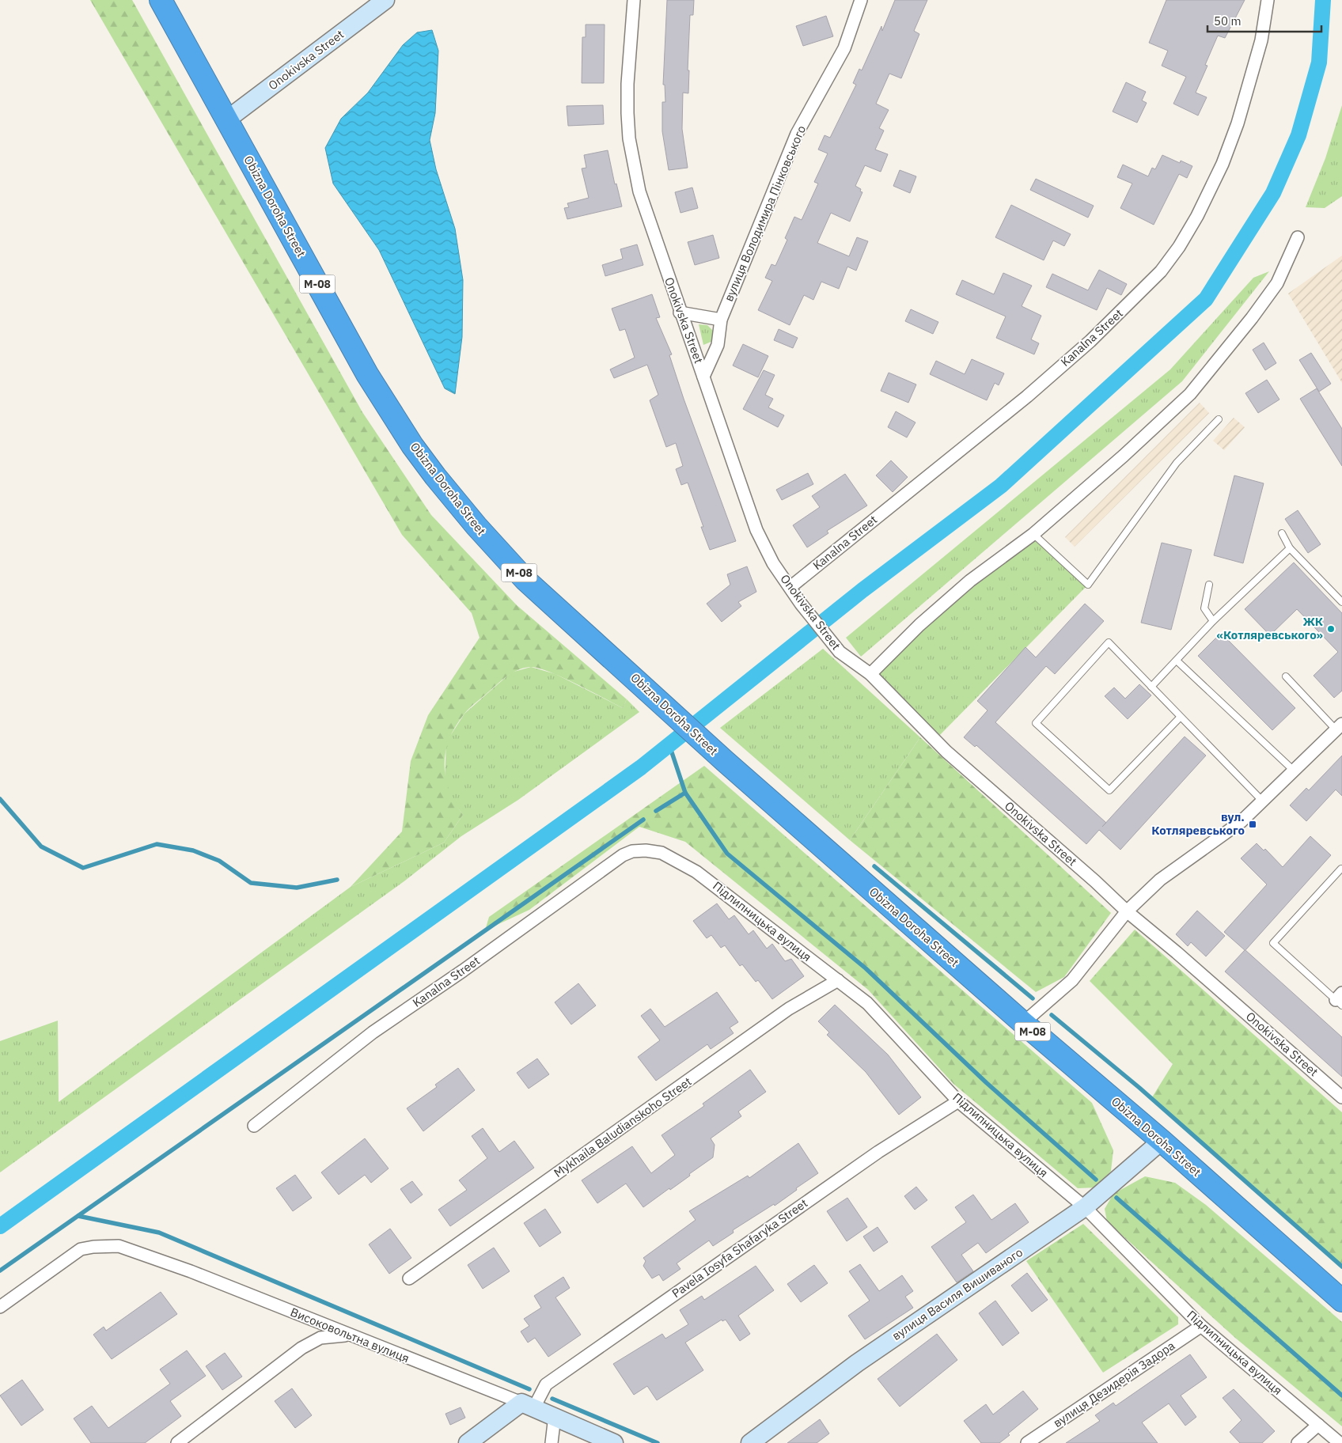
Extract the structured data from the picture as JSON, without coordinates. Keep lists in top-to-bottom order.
{
  "streets": {
    "highway": ["Obizna Doroha Street", "М-08"],
    "street": [
      "Onokivska Street",
      "вулиця Володимира Пінковського",
      "Kanalna Street",
      "Підлипницька вулиця",
      "Mykhaila Baludianskoho Street",
      "Pavela Iosyfa Shafaryka Street",
      "вулиця Василя Вишиваного",
      "Високовольтна вулиця",
      "вулиця Дезидерія Задора"
    ]
  },
  "crossings": [
    ["Onokivska Street", "Obizna Doroha Street"],
    ["Onokivska Street", "вулиця Володимира Пінковського"],
    ["Onokivska Street", "Kanalna Street"],
    ["Obizna Doroha Street", "вулиця Василя Вишиваного"],
    ["Kanalna Street", "Підлипницька вулиця"],
    ["Підлипницька вулиця", "Mykhaila Baludianskoho Street"],
    ["Підлипницька вулиця", "Pavela Iosyfa Shafaryka Street"],
    ["Підлипницька вулиця", "вулиця Василя Вишиваного"],
    ["Підлипницька вулиця", "вулиця Дезидерія Задора"],
    ["Pavela Iosyfa Shafaryka Street", "Високовольтна вулиця"]
  ],
  "places": {
    "other": ["ЖК «Котляревського»"],
    "transit": ["вул. Котляревського"]
  },
  "scale_bar": "50 m"
}
